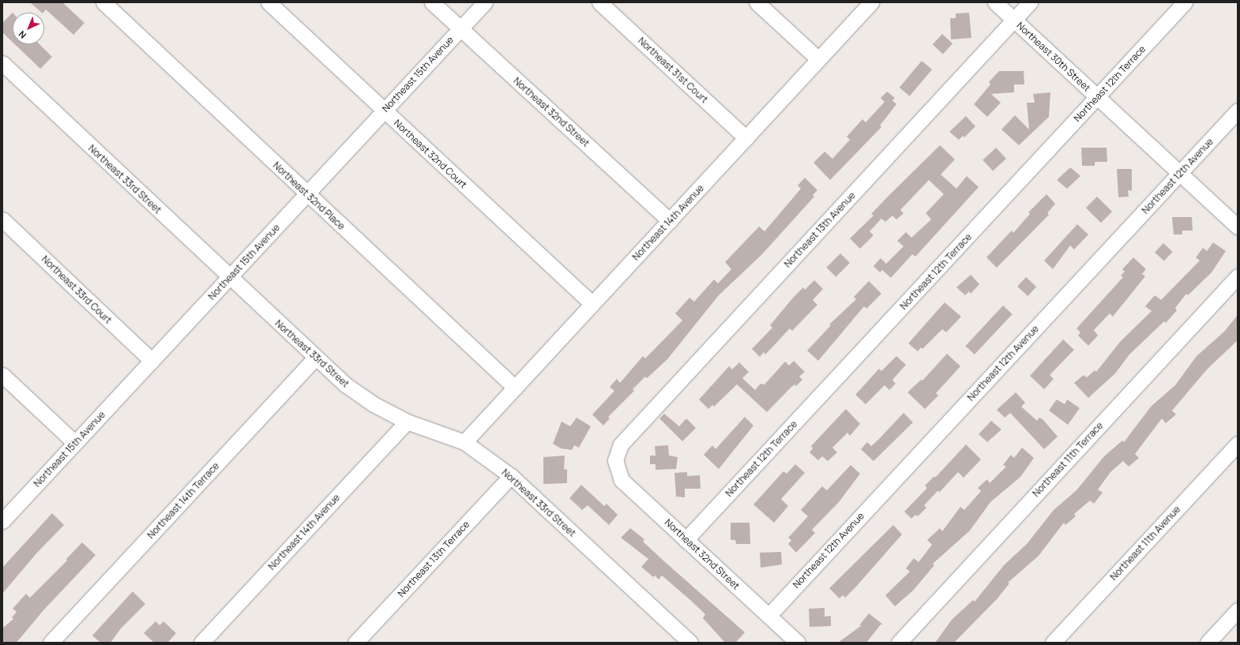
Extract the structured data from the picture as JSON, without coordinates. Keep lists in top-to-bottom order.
{
  "streets": {
    "street": [
      "Northeast 30th Street",
      "Northeast 31st Court",
      "Northeast 15th Avenue",
      "Northeast 12th Terrace",
      "Northeast 32nd Street",
      "Northeast 32nd Court",
      "Northeast 12th Avenue",
      "Northeast 33rd Street",
      "Northeast 32nd Place",
      "Northeast 14th Avenue",
      "Northeast 13th Avenue",
      "Northeast 33rd Court",
      "Northeast 11th Terrace",
      "Northeast 14th Terrace",
      "Northeast 11th Avenue",
      "Northeast 13th Terrace"
    ]
  },
  "crossings": [
    ["Northeast 30th Street", "Northeast 12th Terrace"],
    ["Northeast 30th Street", "Northeast 12th Avenue"],
    ["Northeast 30th Street", "Northeast 13th Avenue"],
    ["Northeast 31st Court", "Northeast 14th Avenue"],
    ["Northeast 15th Avenue", "Northeast 32nd Street"],
    ["Northeast 15th Avenue", "Northeast 32nd Court"],
    ["Northeast 15th Avenue", "Northeast 33rd Street"],
    ["Northeast 15th Avenue", "Northeast 32nd Place"],
    ["Northeast 15th Avenue", "Northeast 33rd Court"],
    ["Northeast 12th Terrace", "Northeast 32nd Street"],
    ["Northeast 32nd Street", "Northeast 12th Avenue"],
    ["Northeast 32nd Street", "Northeast 14th Avenue"],
    ["Northeast 32nd Street", "Northeast 13th Avenue"],
    ["Northeast 32nd Court", "Northeast 14th Avenue"],
    ["Northeast 33rd Street", "Northeast 14th Avenue"],
    ["Northeast 33rd Street", "Northeast 14th Terrace"],
    ["Northeast 33rd Street", "Northeast 13th Terrace"],
    ["Northeast 32nd Place", "Northeast 14th Avenue"]
  ],
  "north": "bottom left"
}
